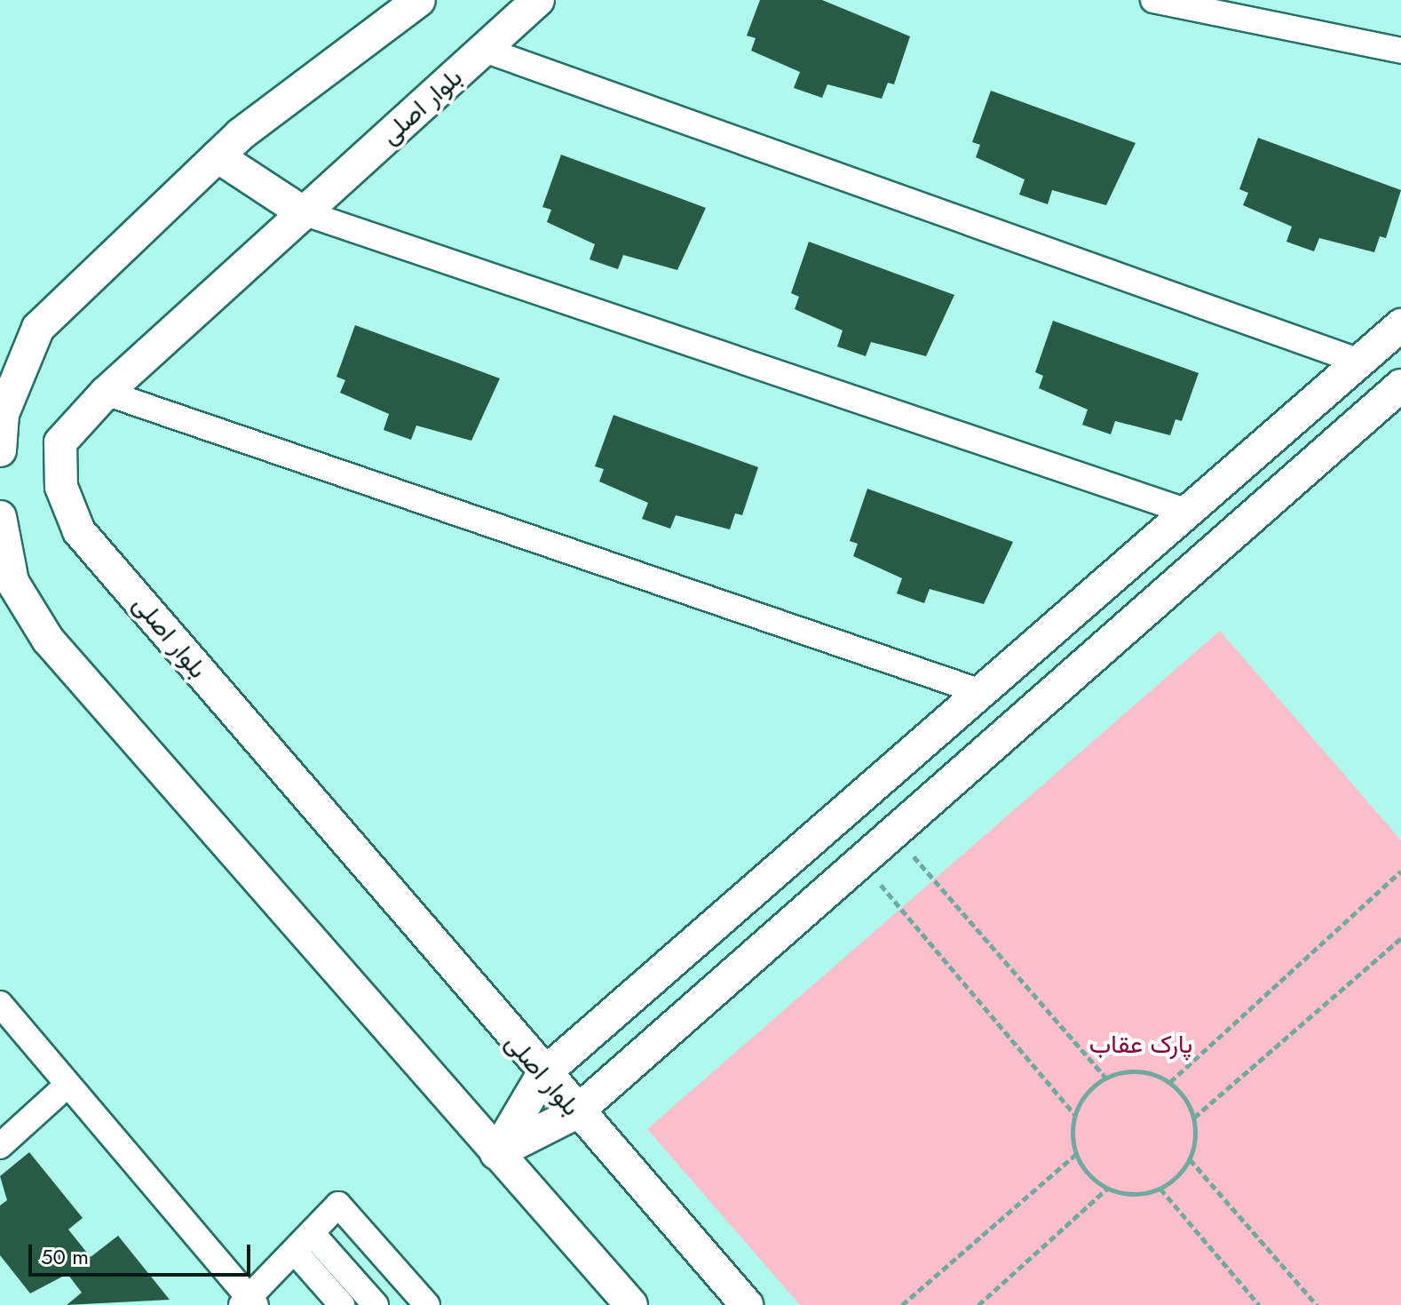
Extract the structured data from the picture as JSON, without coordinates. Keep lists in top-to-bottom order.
{
  "streets": {
    "street": ["بلوار اصلی"]
  },
  "parks": ["پارک عقاب"],
  "scale_bar": "50 m"
}
